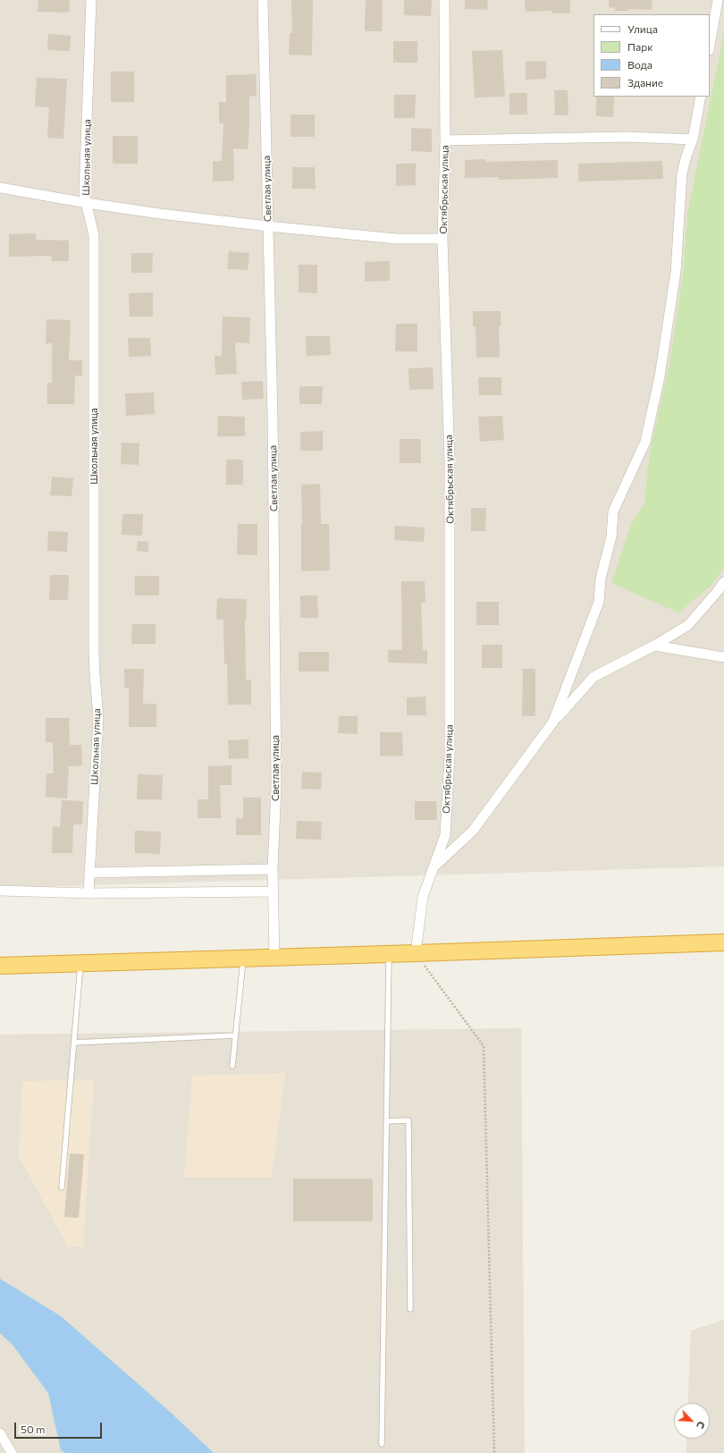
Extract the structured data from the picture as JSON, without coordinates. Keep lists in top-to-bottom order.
{
  "streets": {
    "street": ["Школьная улица", "Светлая улица", "Октябрьская улица"]
  },
  "legend": [
    "Улица",
    "Парк",
    "Вода",
    "Здание"
  ],
  "scale_bar": "50 m",
  "north": "bottom right"
}
